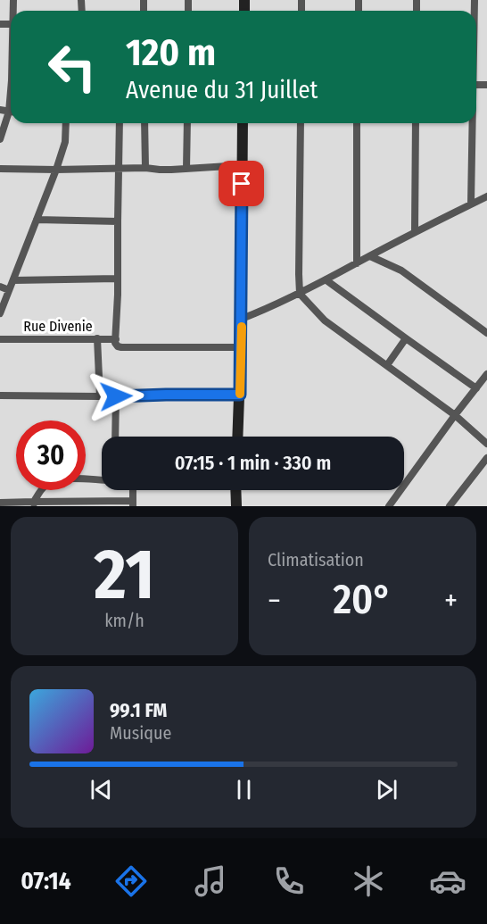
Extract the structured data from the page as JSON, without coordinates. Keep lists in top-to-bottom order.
{
  "streets": {
    "street": ["Rue Divenie"]
  },
  "page": {
    "turn": ["120 m", "Avenue du 31 Juillet"],
    "limit": "30",
    "trip": "07:15 · 1 min · 330 m",
    "tile": [
      ["21", "km/h"],
      "Climatisation"
    ],
    "heat": ["−", "20°", "+"],
    "song": ["99.1 FM", "Musique"],
    "tabs": "07:14"
  }
}
